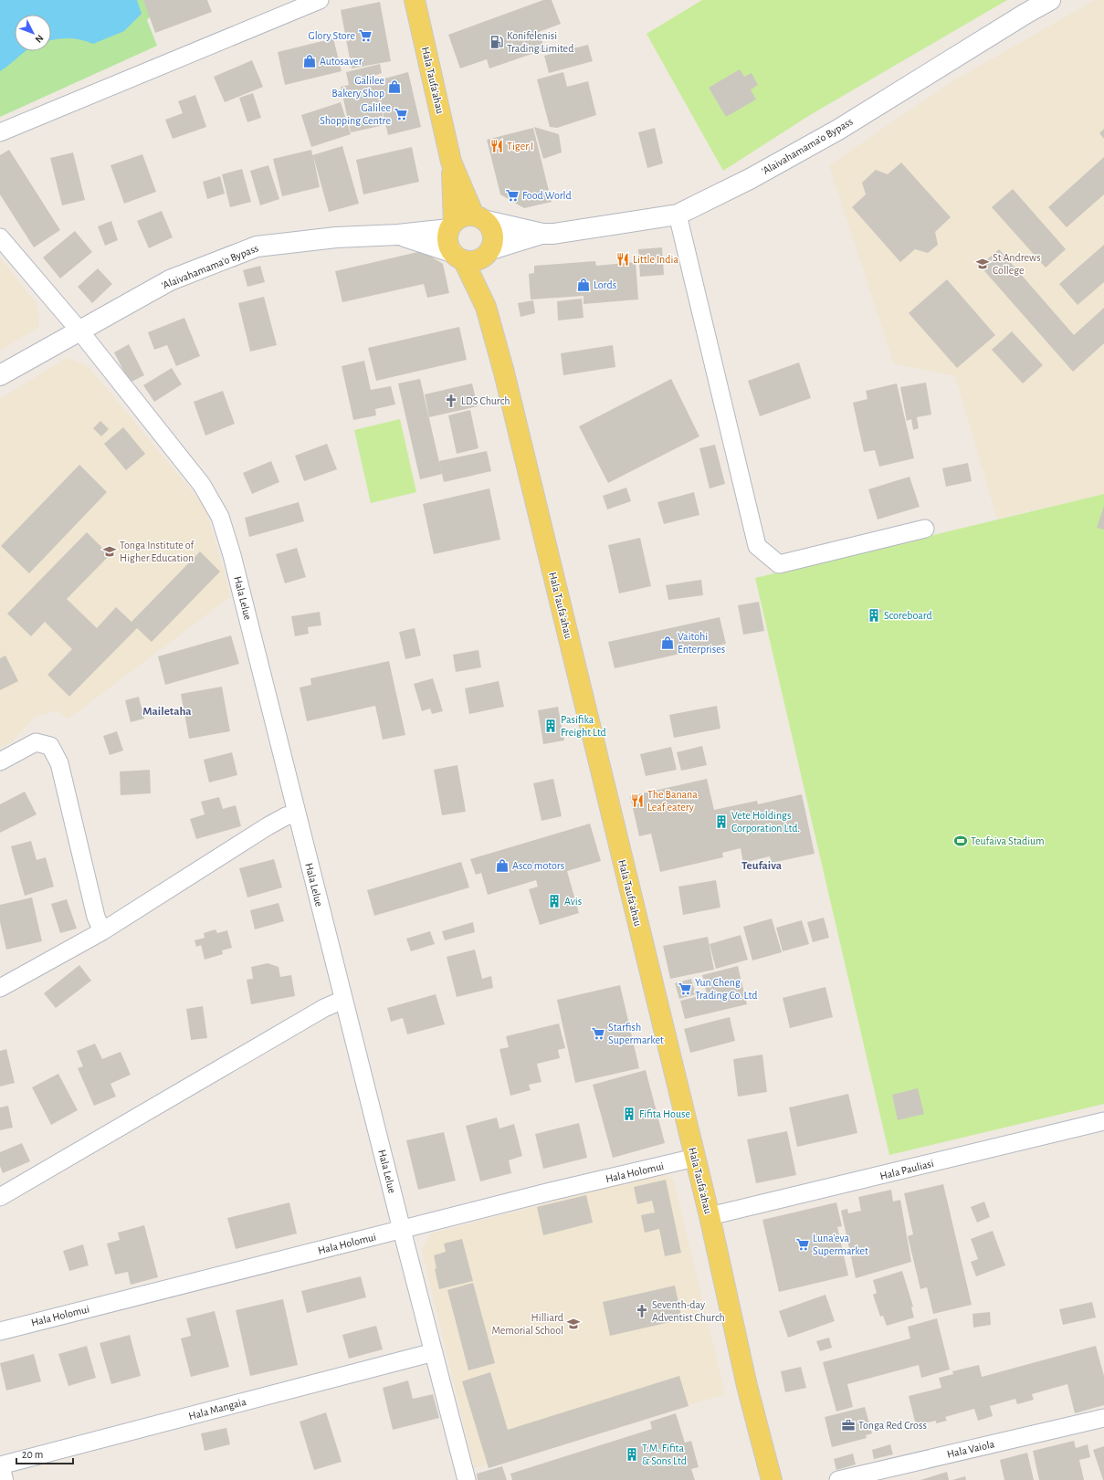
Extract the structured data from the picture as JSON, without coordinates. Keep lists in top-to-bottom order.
{
  "streets": {
    "main road": ["Hala Taufa'ahau", "'Alaivahamama'o Bypass"],
    "street": [
      "Hala Lelue",
      "Hala Pauliasi",
      "Hala Holomui",
      "Hala Mangaia",
      "Hala Vaiola"
    ]
  },
  "crossings": [
    ["Hala Taufa'ahau", "'Alaivahamama'o Bypass"],
    ["Hala Taufa'ahau", "Hala Pauliasi"],
    ["Hala Taufa'ahau", "Hala Holomui"],
    ["'Alaivahamama'o Bypass", "Hala Lelue"],
    ["Hala Lelue", "Hala Holomui"],
    ["Hala Lelue", "Hala Mangaia"]
  ],
  "districts": ["Mailetaha", "Teufaiva"],
  "places": {
    "supermarket": [
      "Glory Store",
      "Galilee Shopping Centre",
      "Food World",
      "Yun Cheng Trading Co. Ltd",
      "Starfish Supermarket",
      "Luna'eva Supermarket"
    ],
    "fuel station": ["Konifelenisi Trading Limited"],
    "shop": [
      "Autosaver",
      "Galilee Bakery Shop",
      "Lords",
      "Vaitohi Enterprises",
      "Asco motors"
    ],
    "restaurant": ["Tiger I", "Little India", "The Banana Leaf eatery"],
    "school or university": ["St Andrews College", "Tonga Institute of Higher Education", "Hilliard Memorial School"],
    "church": ["LDS Church", "Seventh-day Adventist Church"],
    "building": [
      "Scoreboard",
      "Pasifika Freight Ltd",
      "Vete Holdings Corporation Ltd.",
      "Avis",
      "Fifita House",
      "T.M. Fifita & Sons Ltd"
    ],
    "sports": ["Teufaiva Stadium"],
    "office": ["Tonga Red Cross"]
  },
  "scale_bar": "20 m",
  "north": "bottom right"
}
